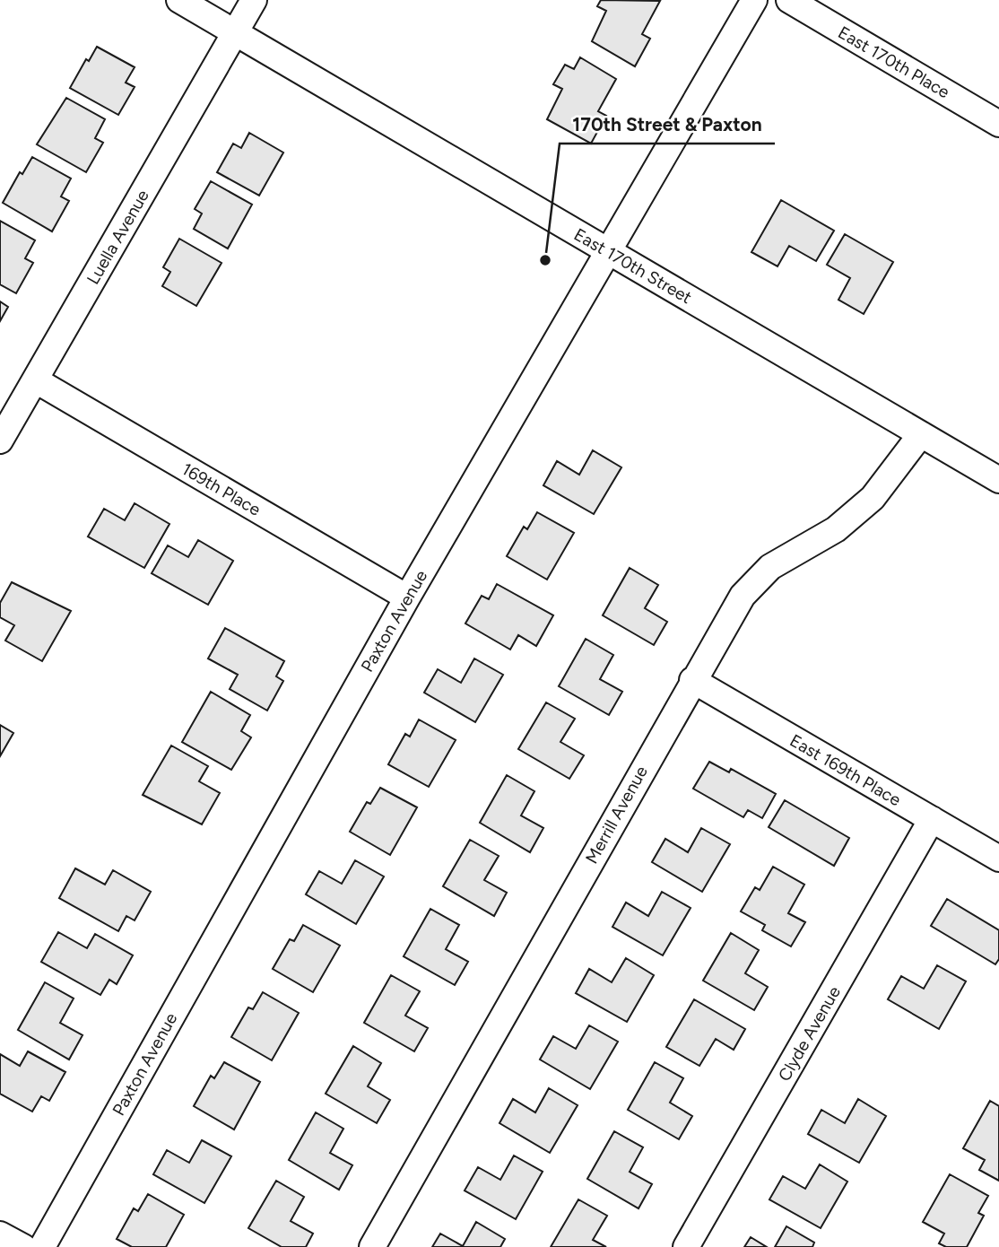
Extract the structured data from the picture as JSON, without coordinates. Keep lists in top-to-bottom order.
{
  "streets": {
    "street": [
      "East 170th Place",
      "Luella Avenue",
      "East 170th Street",
      "169th Place",
      "Paxton Avenue",
      "East 169th Place",
      "Merrill Avenue",
      "Clyde Avenue"
    ]
  },
  "crossings": [
    ["Luella Avenue", "East 170th Street"],
    ["Luella Avenue", "169th Place"],
    ["East 170th Street", "Paxton Avenue"],
    ["East 170th Street", "Merrill Avenue"],
    ["169th Place", "Paxton Avenue"],
    ["East 169th Place", "Merrill Avenue"],
    ["East 169th Place", "Clyde Avenue"]
  ],
  "places": ["170th Street & Paxton"]
}
